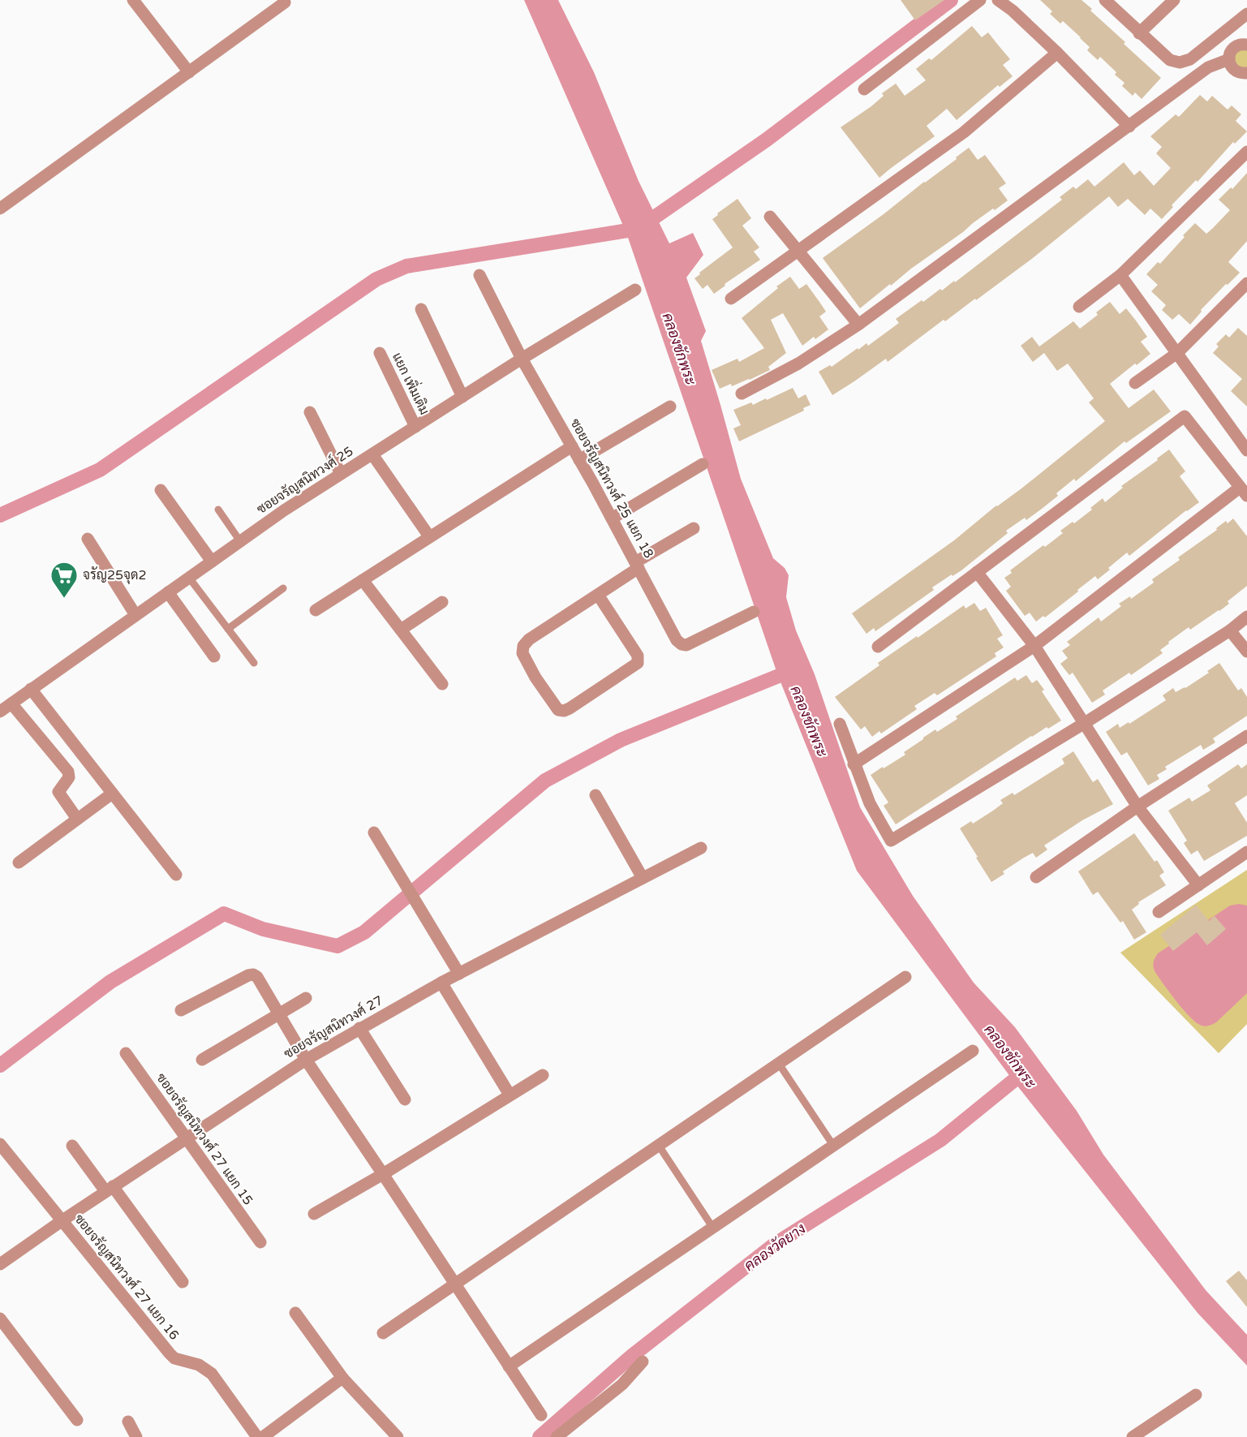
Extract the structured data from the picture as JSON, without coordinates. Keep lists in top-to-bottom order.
{
  "streets": {
    "street": [
      "แยก เพิ่มเติม",
      "ซอยจรัญสนิทวงศ์ 25",
      "ซอยจรัญสนิทวงศ์ 25 แยก 18",
      "ซอยจรัญสนิทวงศ์ 27",
      "ซอยจรัญสนิทวงศ์ 27 แยก 15",
      "ซอยจรัญสนิทวงศ์ 27 แยก 16"
    ]
  },
  "crossings": [
    ["แยก เพิ่มเติม", "ซอยจรัญสนิทวงศ์ 25"],
    ["ซอยจรัญสนิทวงศ์ 25", "ซอยจรัญสนิทวงศ์ 25 แยก 18"],
    ["ซอยจรัญสนิทวงศ์ 27", "ซอยจรัญสนิทวงศ์ 27 แยก 15"],
    ["ซอยจรัญสนิทวงศ์ 27", "ซอยจรัญสนิทวงศ์ 27 แยก 16"]
  ],
  "water": ["คลองชักพระ", "คลองวัดยาง"],
  "places": {
    "supermarket": ["จรัญ25จุด2"]
  }
}
